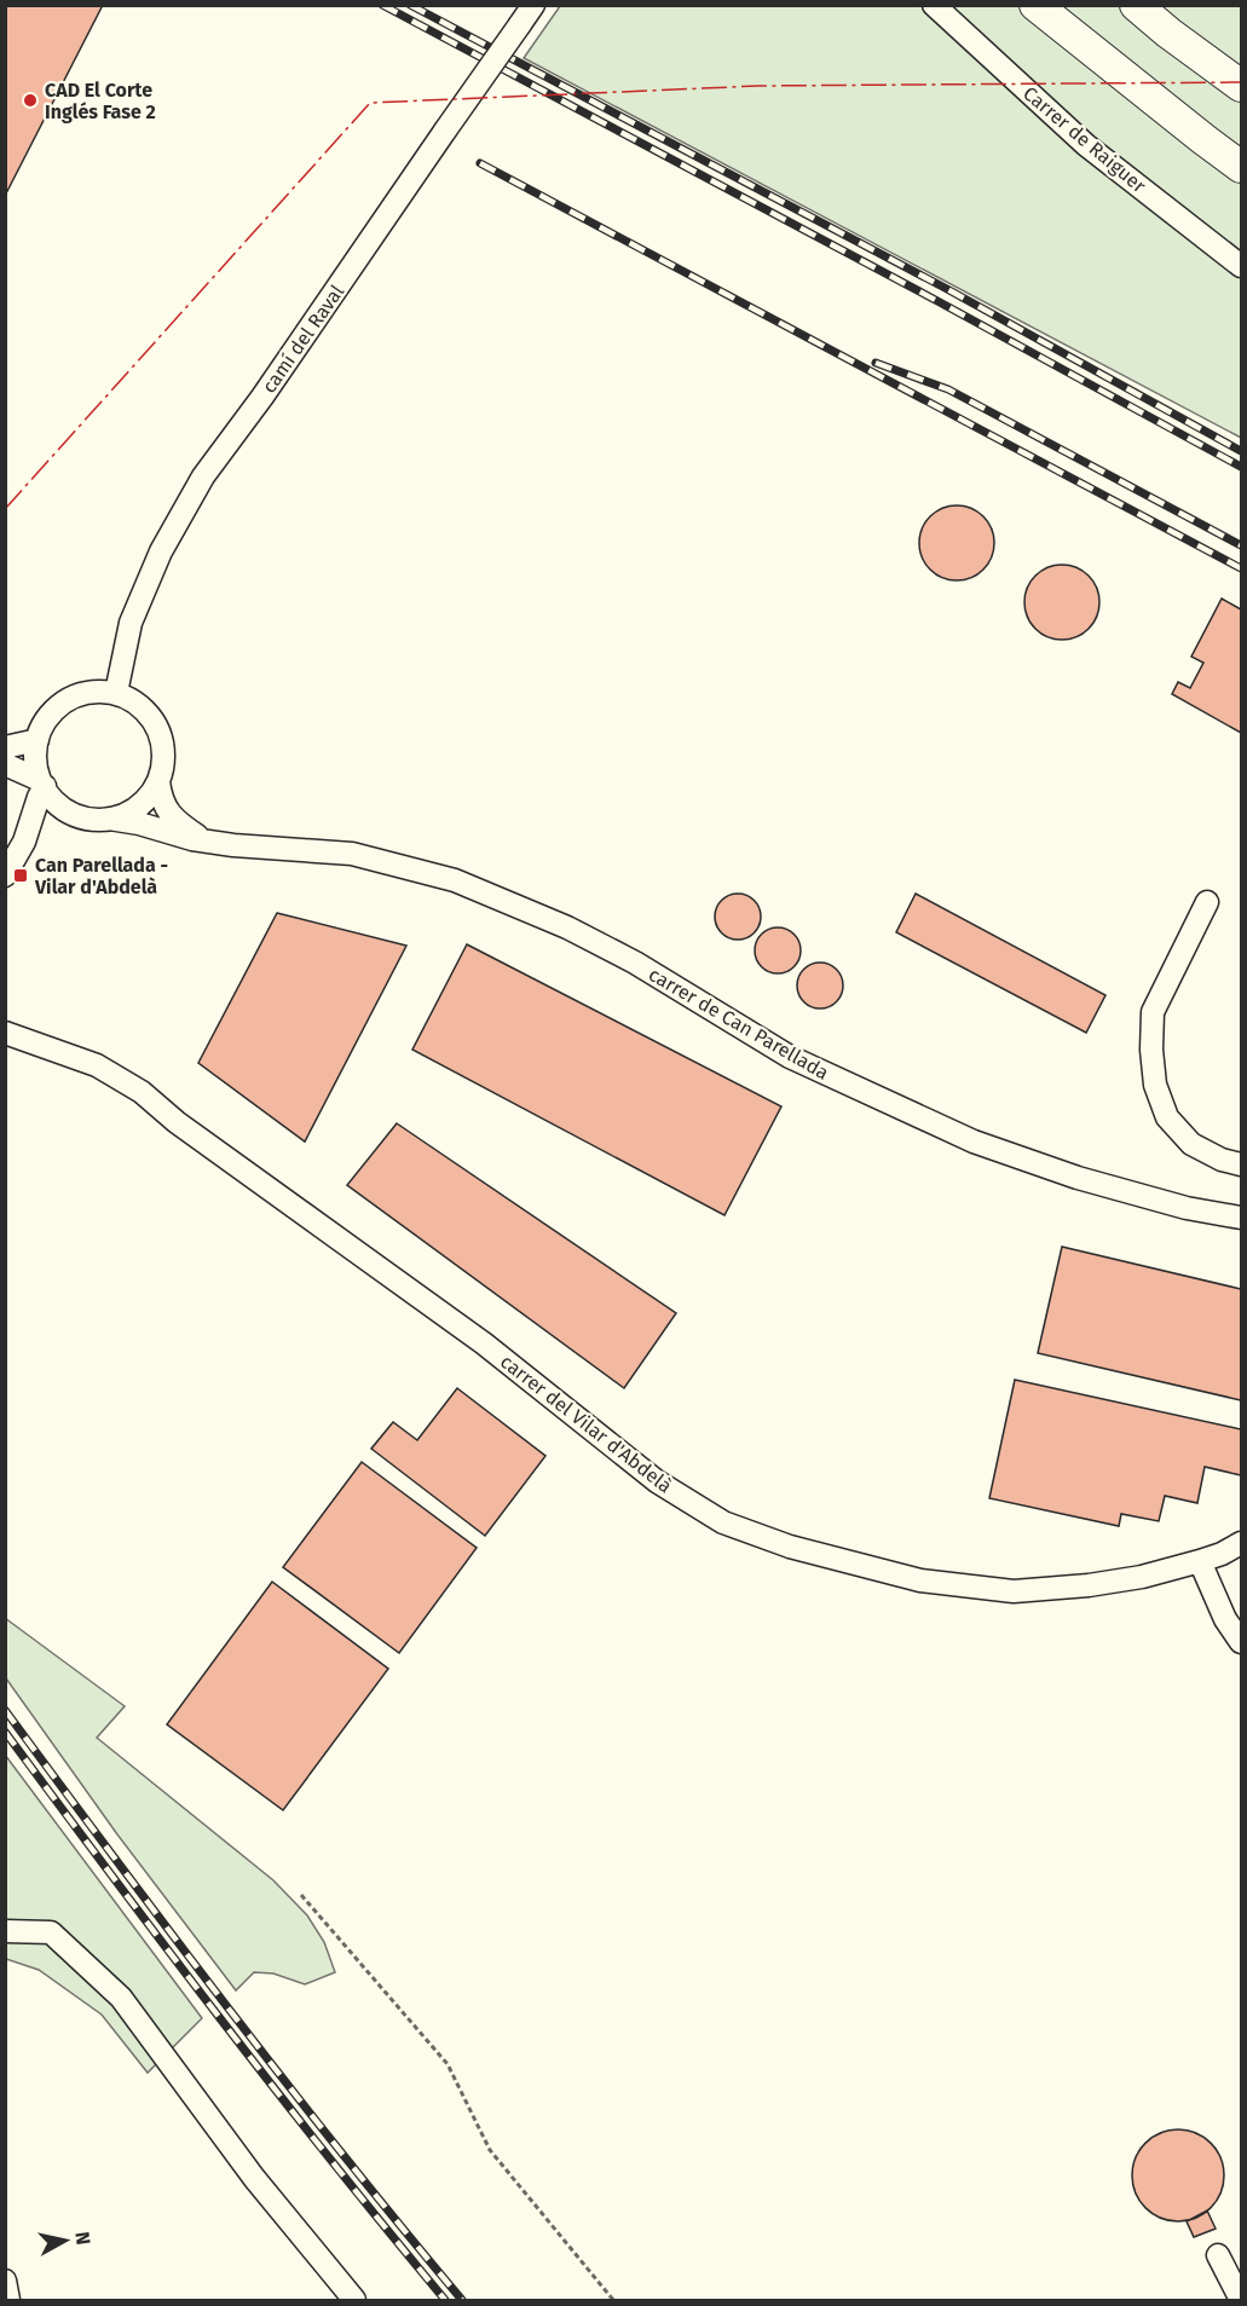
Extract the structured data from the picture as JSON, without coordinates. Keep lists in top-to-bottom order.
{
  "streets": {
    "street": [
      "Carrer de Raiguer",
      "camí del Raval",
      "carrer de Can Parellada",
      "carrer del Vilar d'Abdelà"
    ]
  },
  "crossings": [
    ["camí del Raval", "carrer de Can Parellada"]
  ],
  "places": {
    "other": ["CAD El Corte Inglés Fase 2"],
    "transit": ["Can Parellada - Vilar d'Abdelà"]
  },
  "north": "right"
}
